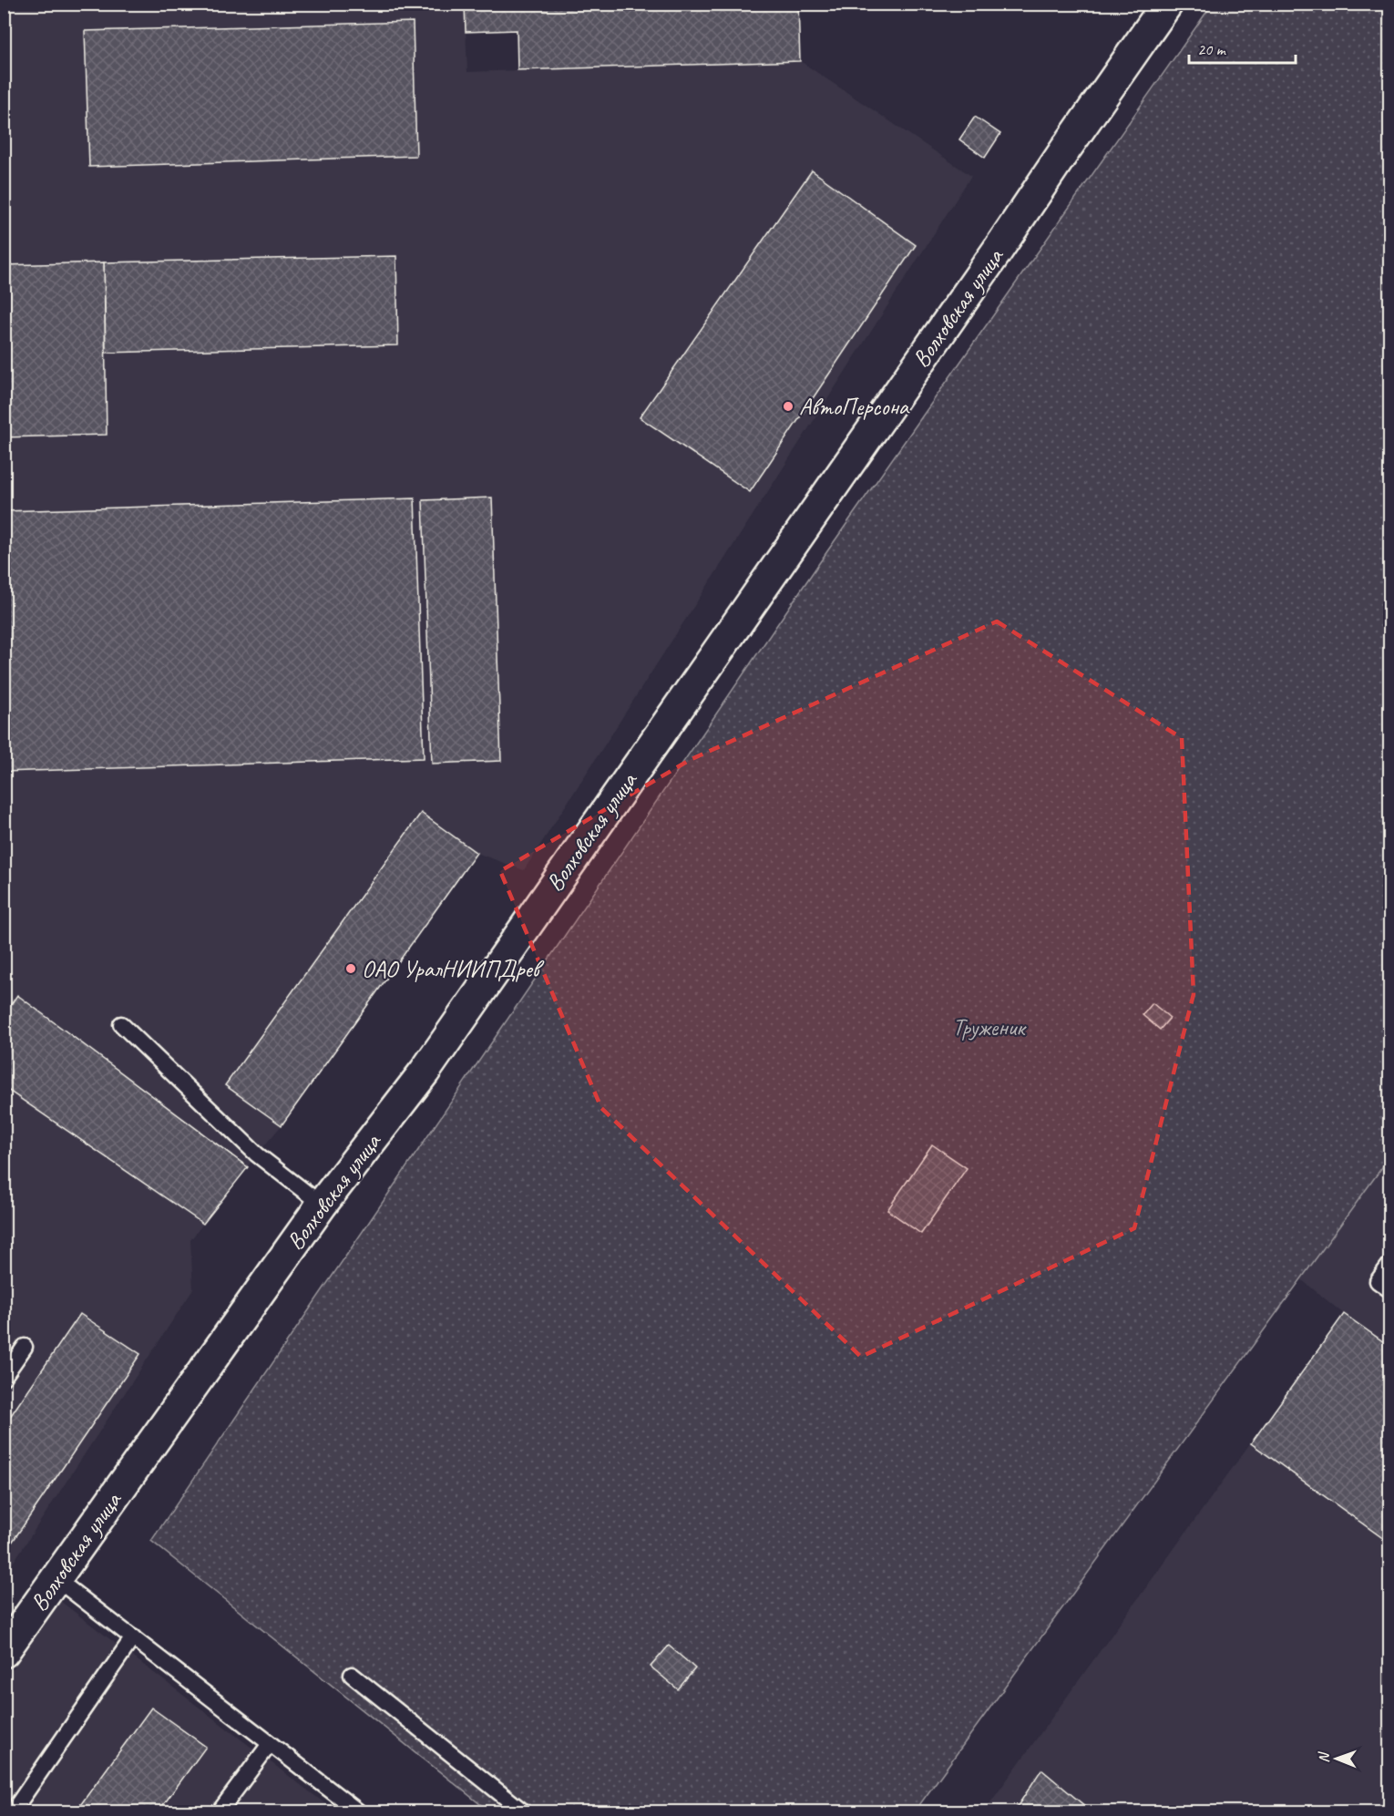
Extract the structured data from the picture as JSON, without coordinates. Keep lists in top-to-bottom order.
{
  "streets": {
    "street": ["Волховская улица"]
  },
  "parks": ["Труженик"],
  "places": ["АвтоПерсона", "ОАО УралНИИПДрев"],
  "scale_bar": "20 m",
  "north": "left"
}
